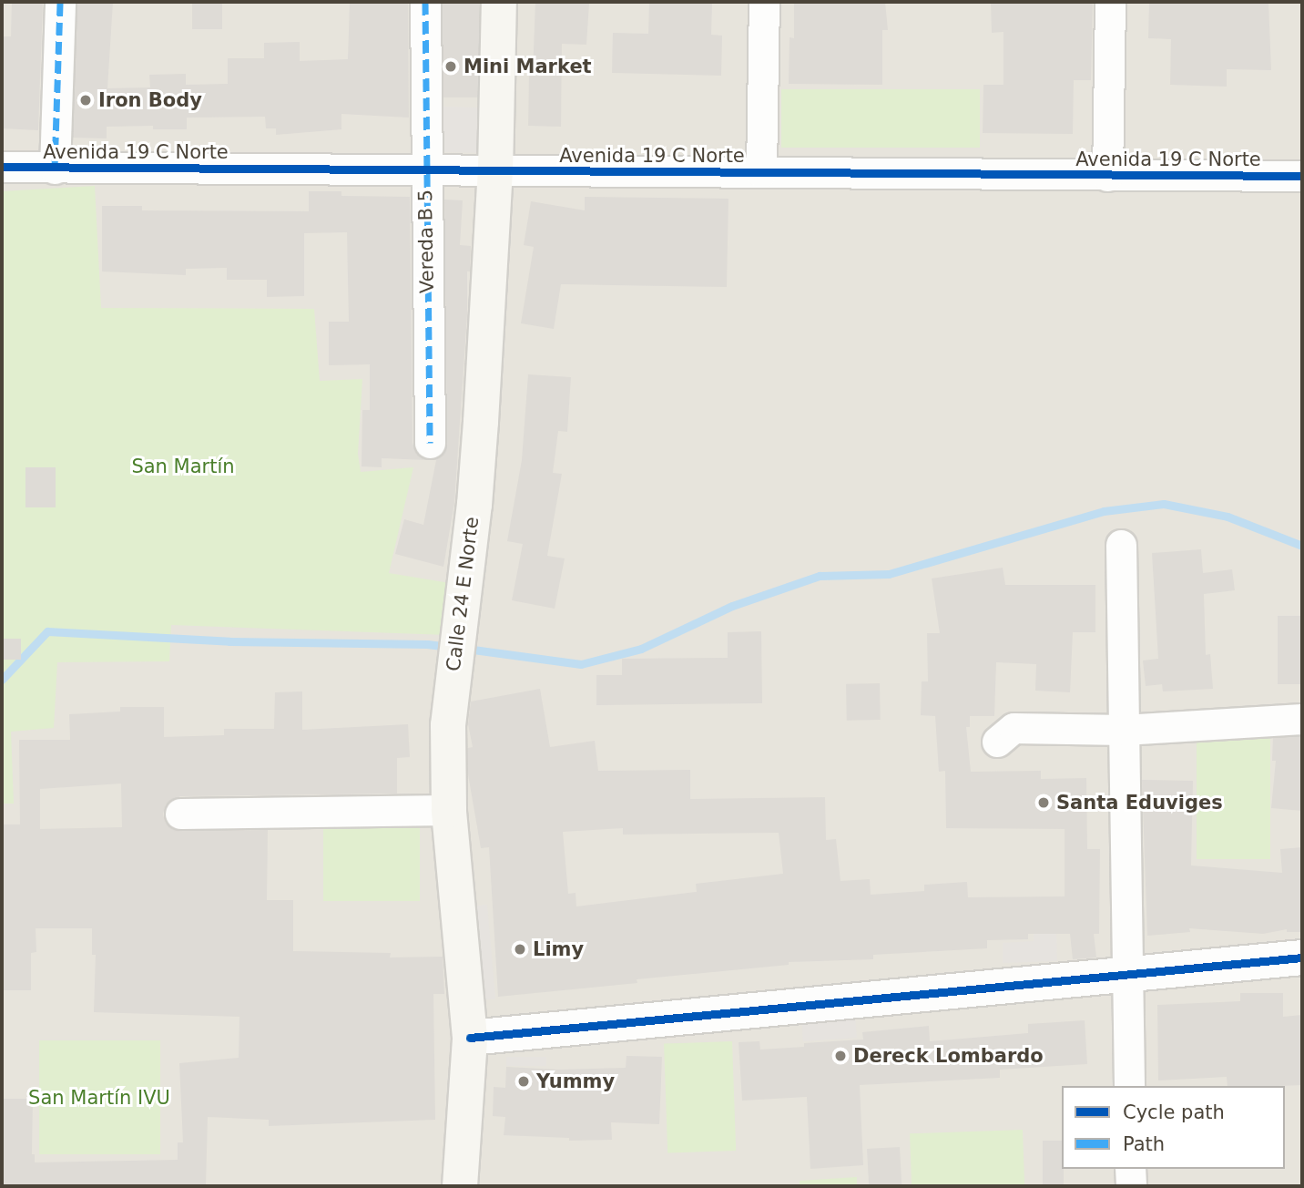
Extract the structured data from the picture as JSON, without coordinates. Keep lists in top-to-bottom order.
{
  "streets": {
    "main road": ["Calle 24 E Norte"],
    "street": ["Avenida 19 C Norte", "Vereda B 5"]
  },
  "crossings": [
    ["Avenida 19 C Norte", "Vereda B 5"],
    ["Avenida 19 C Norte", "Calle 24 E Norte"]
  ],
  "parks": ["San Martín", "San Martín IVU"],
  "places": [
    "Mini Market",
    "Iron Body",
    "Santa Eduviges",
    "Limy",
    "Dereck Lombardo",
    "Yummy"
  ],
  "legend": ["Cycle path", "Path"]
}
